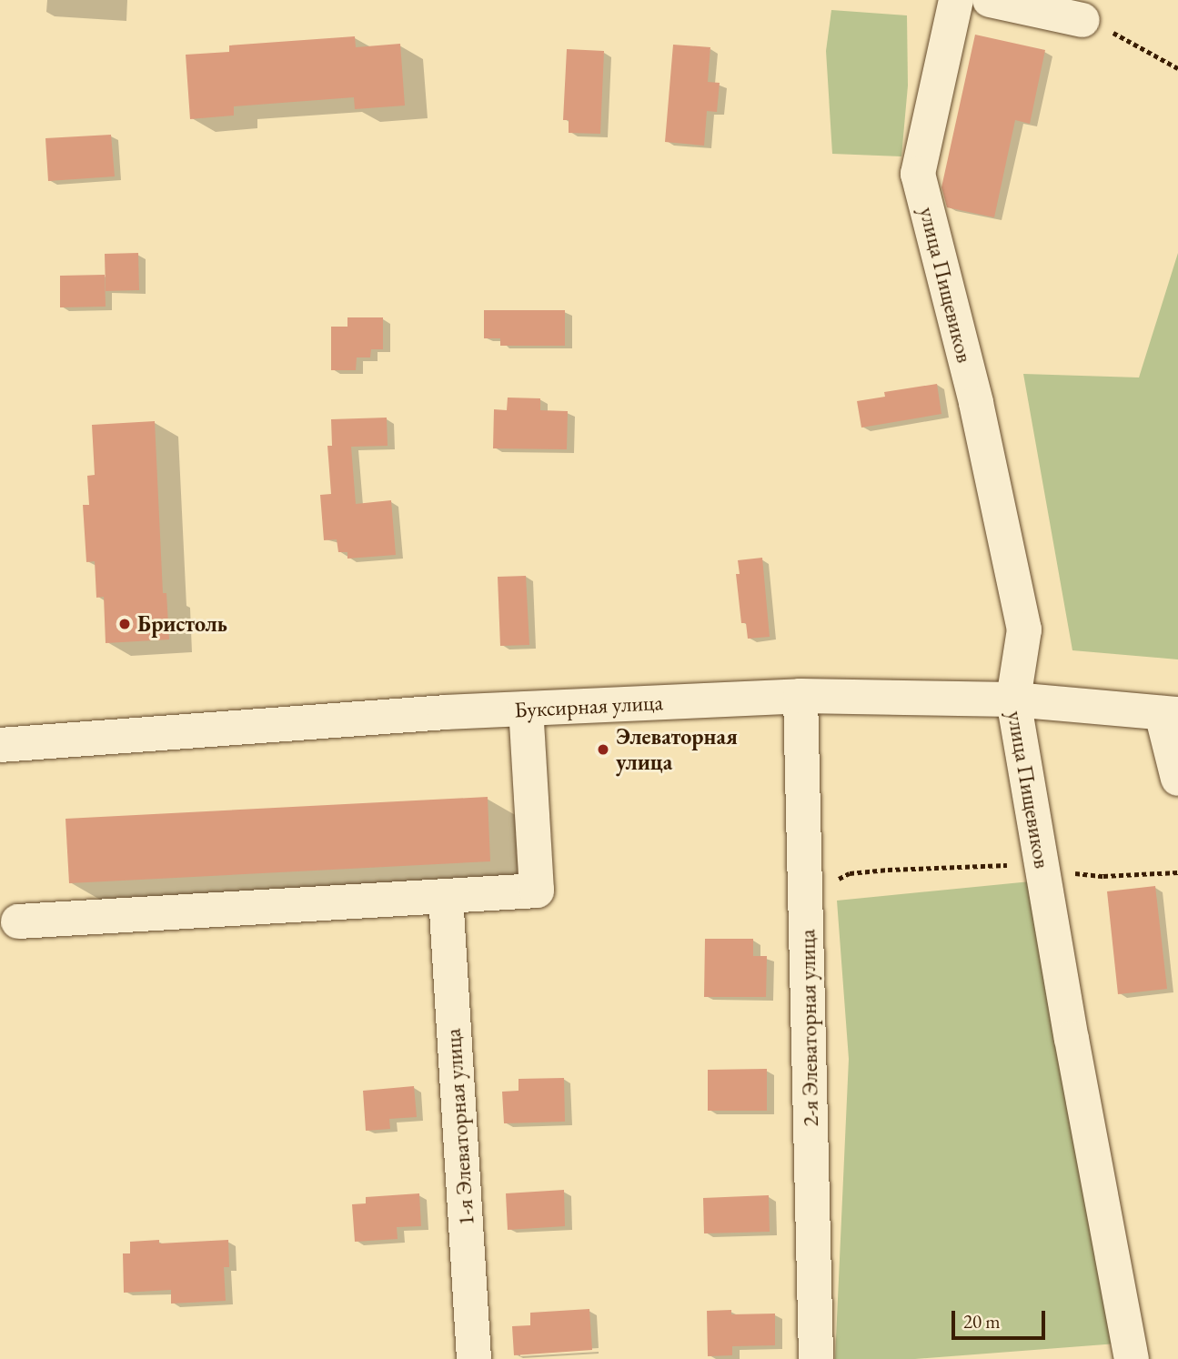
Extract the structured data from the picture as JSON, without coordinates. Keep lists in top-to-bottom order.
{
  "streets": {
    "street": [
      "улица Пищевиков",
      "Буксирная улица",
      "2-я Элеваторная улица",
      "1-я Элеваторная улица"
    ]
  },
  "crossings": [
    ["улица Пищевиков", "Буксирная улица"],
    ["Буксирная улица", "2-я Элеваторная улица"]
  ],
  "places": ["Бристоль", "Элеваторная улица"],
  "scale_bar": "20 m"
}
